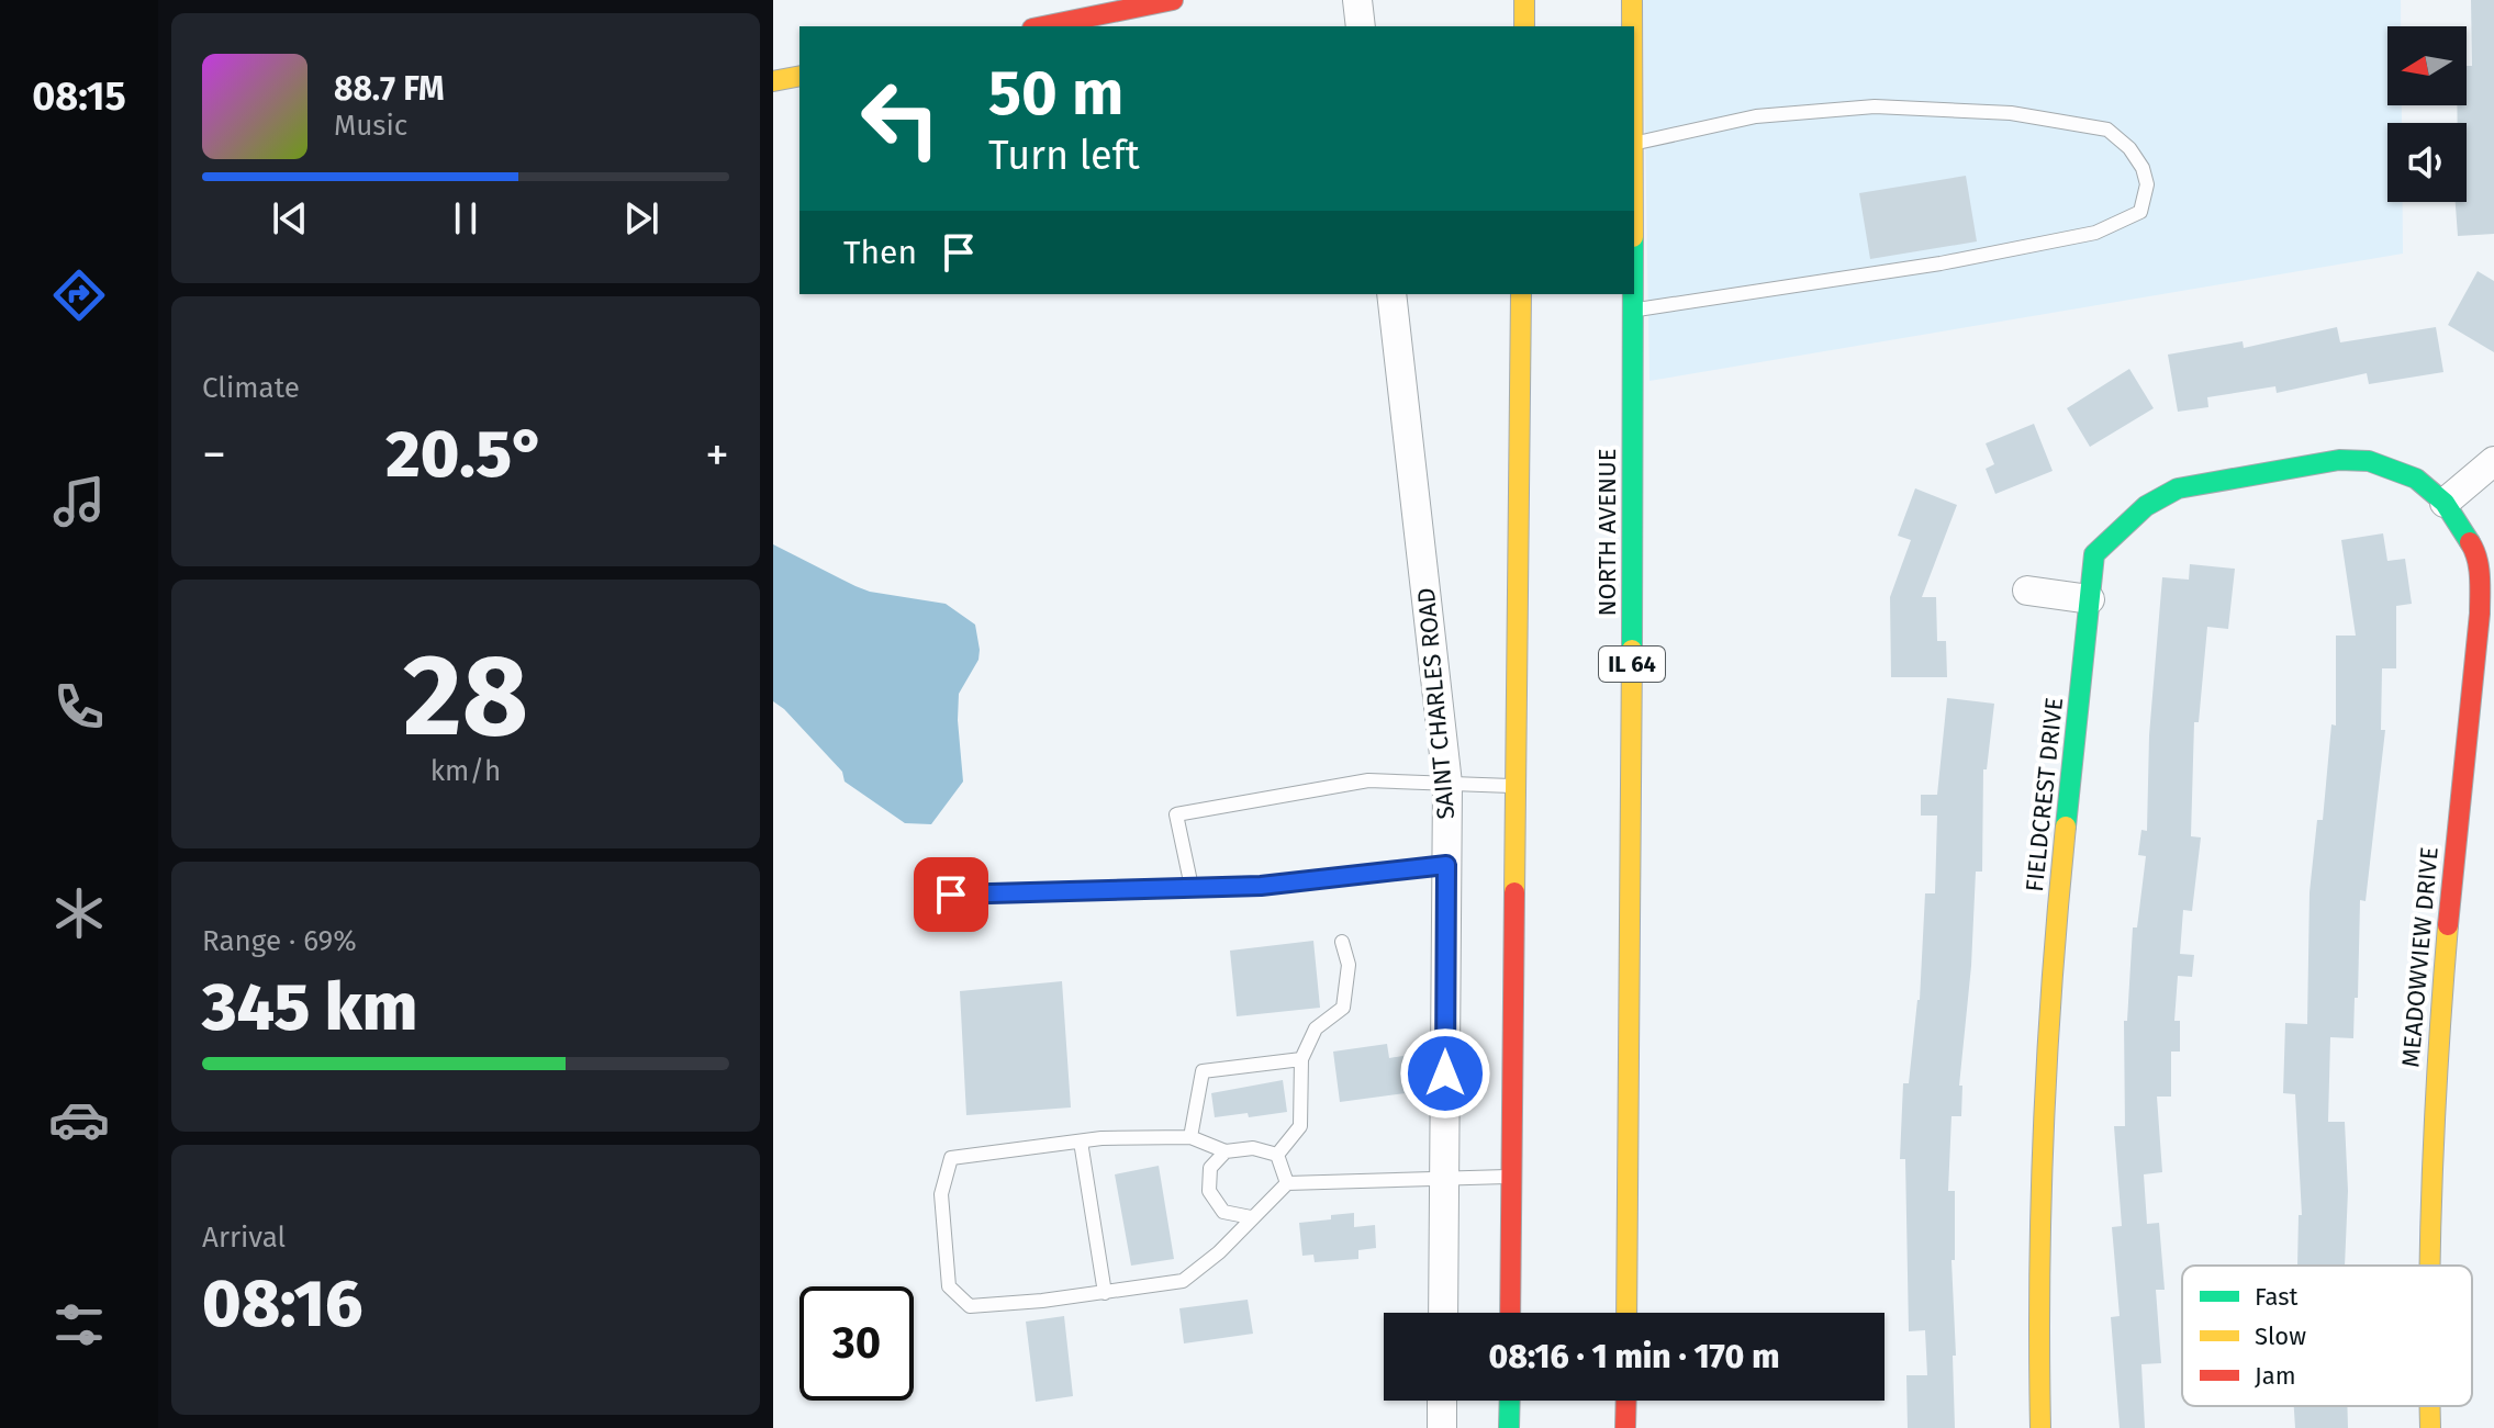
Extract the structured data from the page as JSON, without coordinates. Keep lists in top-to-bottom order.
{
  "streets": {
    "main road": [
      "NORTH AVENUE",
      "IL 64",
      "FIELDCREST DRIVE",
      "MEADOWVIEW DRIVE"
    ],
    "street": ["SAINT CHARLES ROAD"]
  },
  "crossings": [
    ["FIELDCREST DRIVE", "MEADOWVIEW DRIVE"]
  ],
  "legend": ["Fast", "Slow", "Jam"],
  "north": "left",
  "page": {
    "tabs": "08:15",
    "turn": ["50 m", "Turn left"],
    "song": ["88.7 FM", "Music"],
    "then": "Then",
    "tile": [
      "Climate",
      ["28", "km/h"],
      ["Range · 69%", "345 km"],
      ["Arrival", "08:16"]
    ],
    "heat": ["−", "20.5°", "+"],
    "limit": "30",
    "trip": "08:16 · 1 min · 170 m"
  }
}
